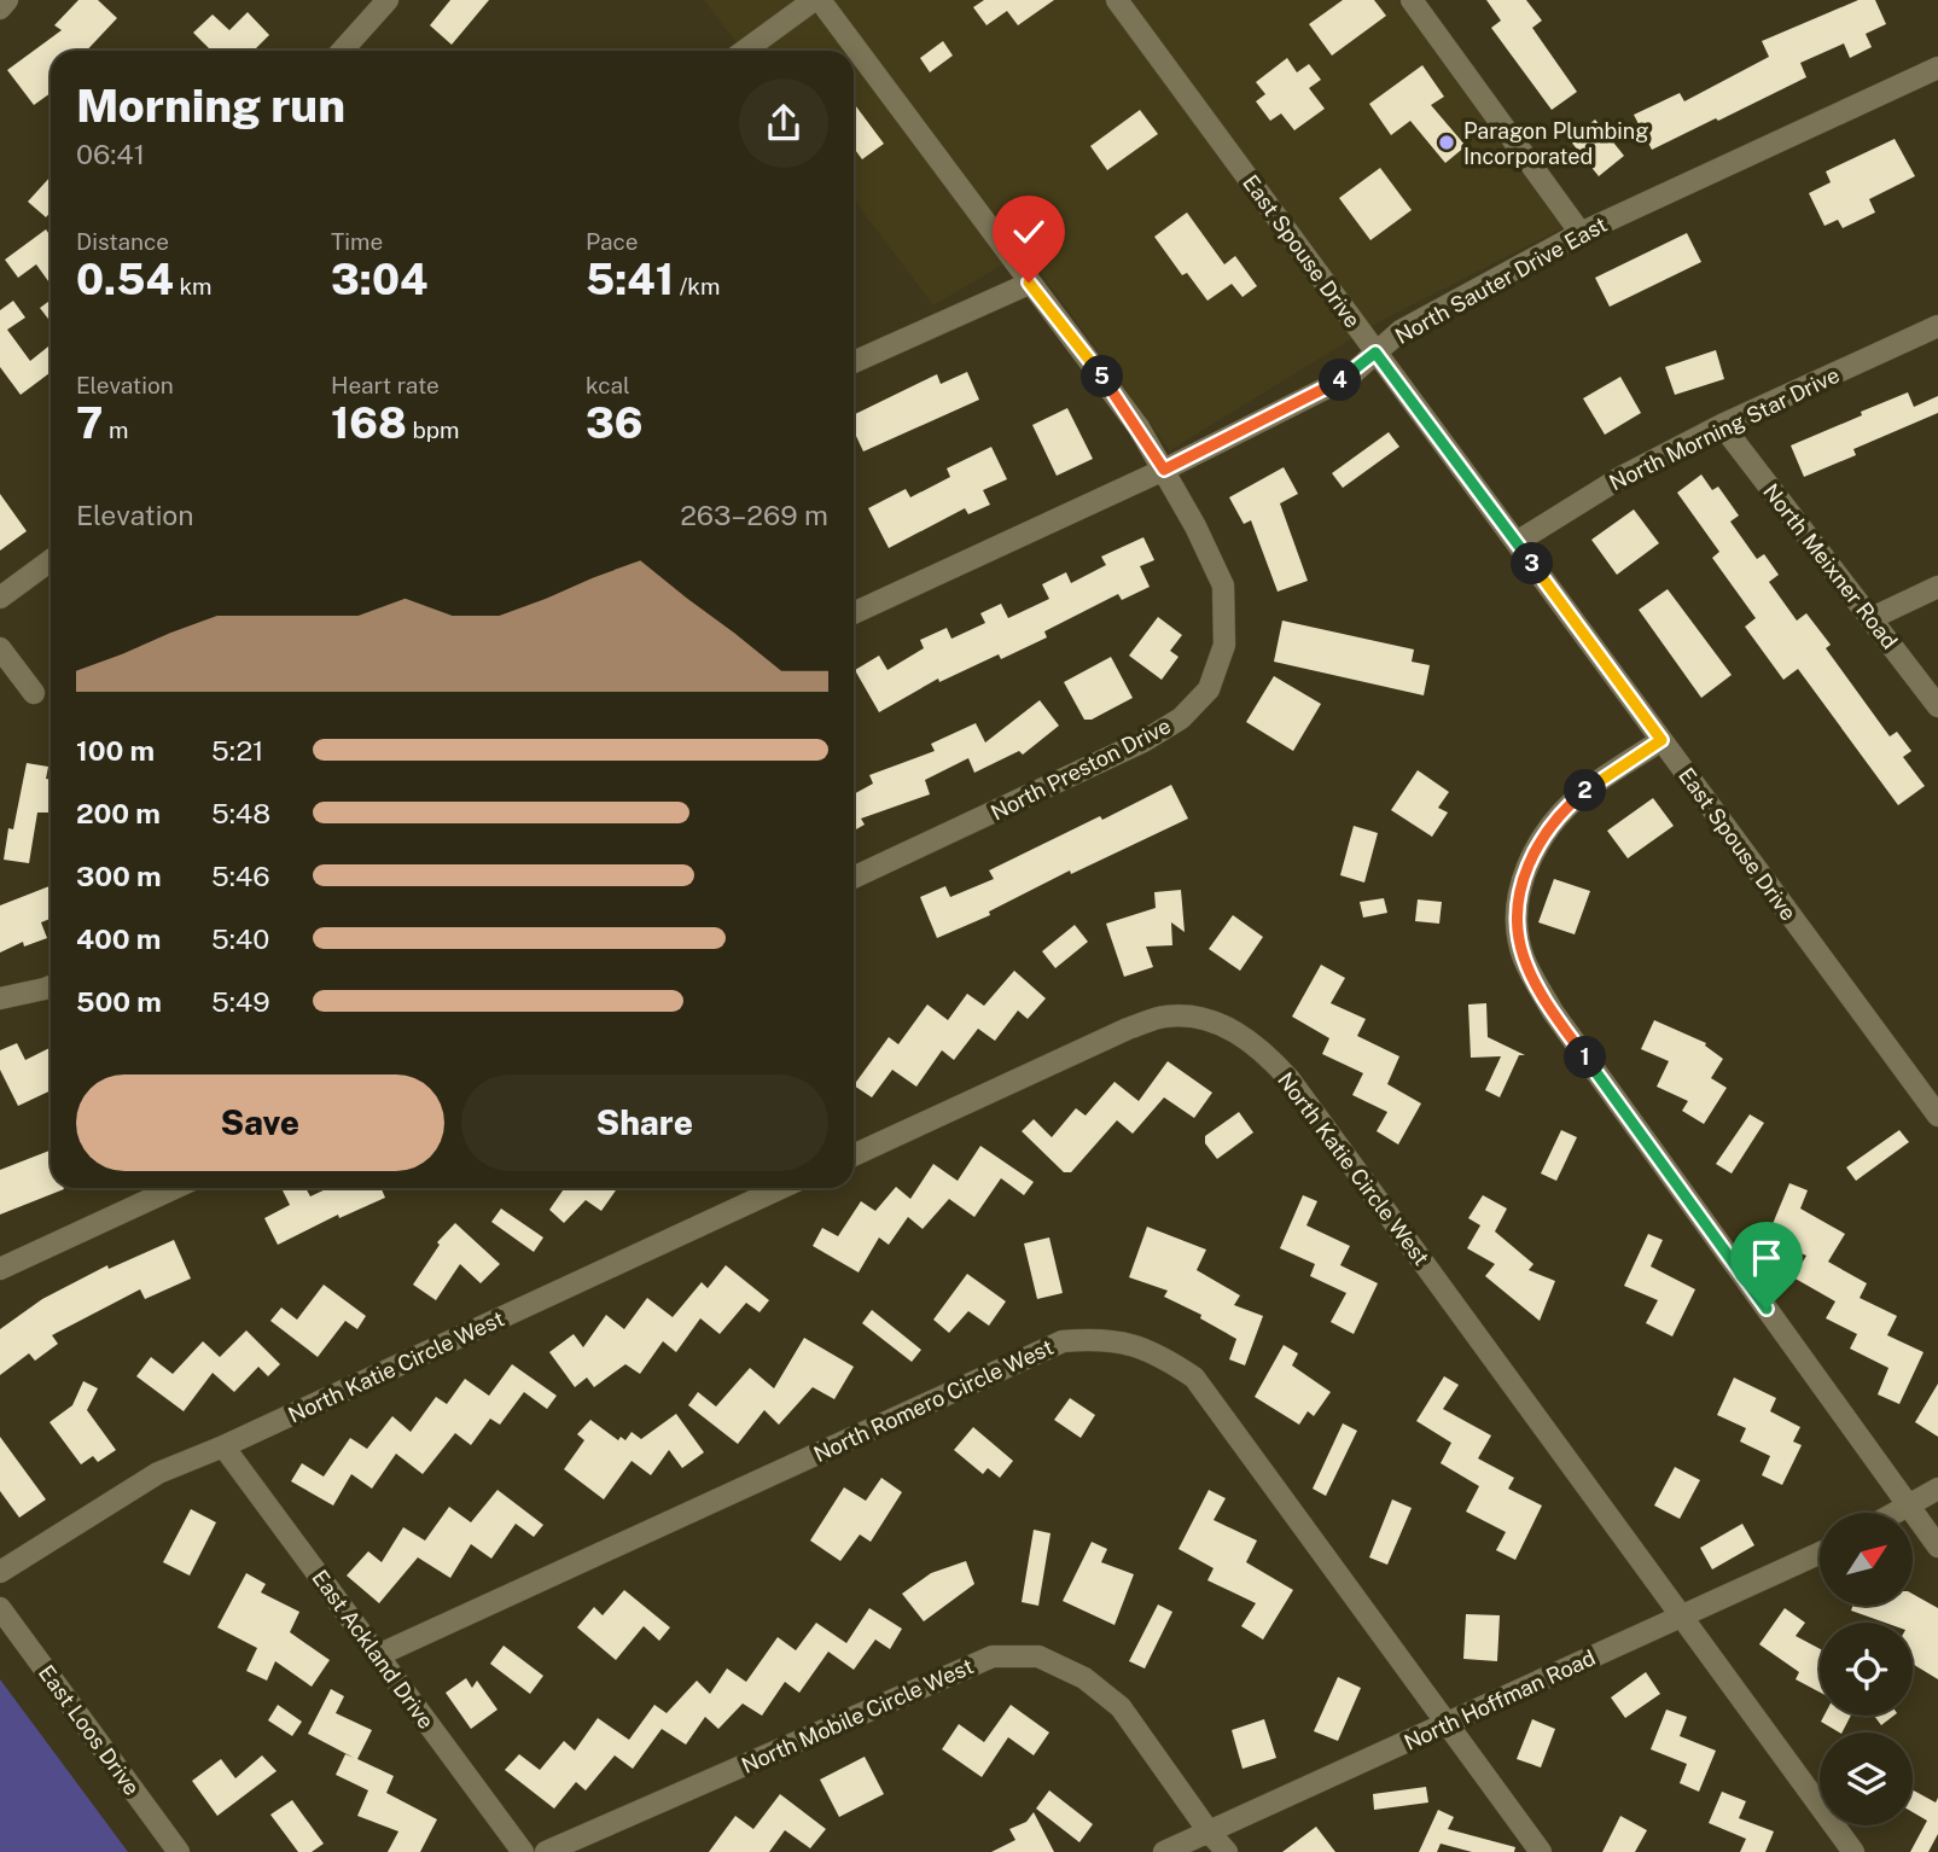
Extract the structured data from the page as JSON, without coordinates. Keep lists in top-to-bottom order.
{
  "streets": {
    "street": [
      "East Spouse Drive",
      "North Sauter Drive East",
      "North Morning Star Drive",
      "North Meixner Road",
      "North Preston Drive",
      "North Katie Circle West",
      "North Romero Circle West",
      "East Ackland Drive",
      "North Hoffman Road",
      "North Mobile Circle West",
      "East Loos Drive"
    ]
  },
  "crossings": [
    ["East Spouse Drive", "North Sauter Drive East"],
    ["East Spouse Drive", "North Morning Star Drive"],
    ["North Sauter Drive East", "North Preston Drive"],
    ["North Morning Star Drive", "North Meixner Road"],
    ["North Katie Circle West", "East Ackland Drive"],
    ["North Katie Circle West", "North Hoffman Road"],
    ["North Romero Circle West", "East Ackland Drive"],
    ["North Romero Circle West", "North Hoffman Road"],
    ["North Hoffman Road", "North Mobile Circle West"]
  ],
  "places": ["Paragon Plumbing Incorporated"],
  "north": "top right",
  "page": {
    "heading": ["Morning run", "06:41"],
    "stats": [
      ["Distance", "0.54 km"],
      ["Time", "3:04"],
      ["Pace", "5:41 /km"],
      ["Elevation", "7 m"],
      ["Heart rate", "168 bpm"],
      ["kcal", "36"]
    ],
    "pins": [
      "5",
      "4",
      "3",
      "2",
      "1"
    ],
    "chart": ["Elevation", "263–269 m"],
    "list": [
      {
        "name": "100 m",
        "note": "5:21"
      },
      {
        "name": "200 m",
        "note": "5:48"
      },
      {
        "name": "300 m",
        "note": "5:46"
      },
      {
        "name": "400 m",
        "note": "5:40"
      },
      {
        "name": "500 m",
        "note": "5:49"
      }
    ],
    "buttons": ["Save", "Share"]
  }
}
